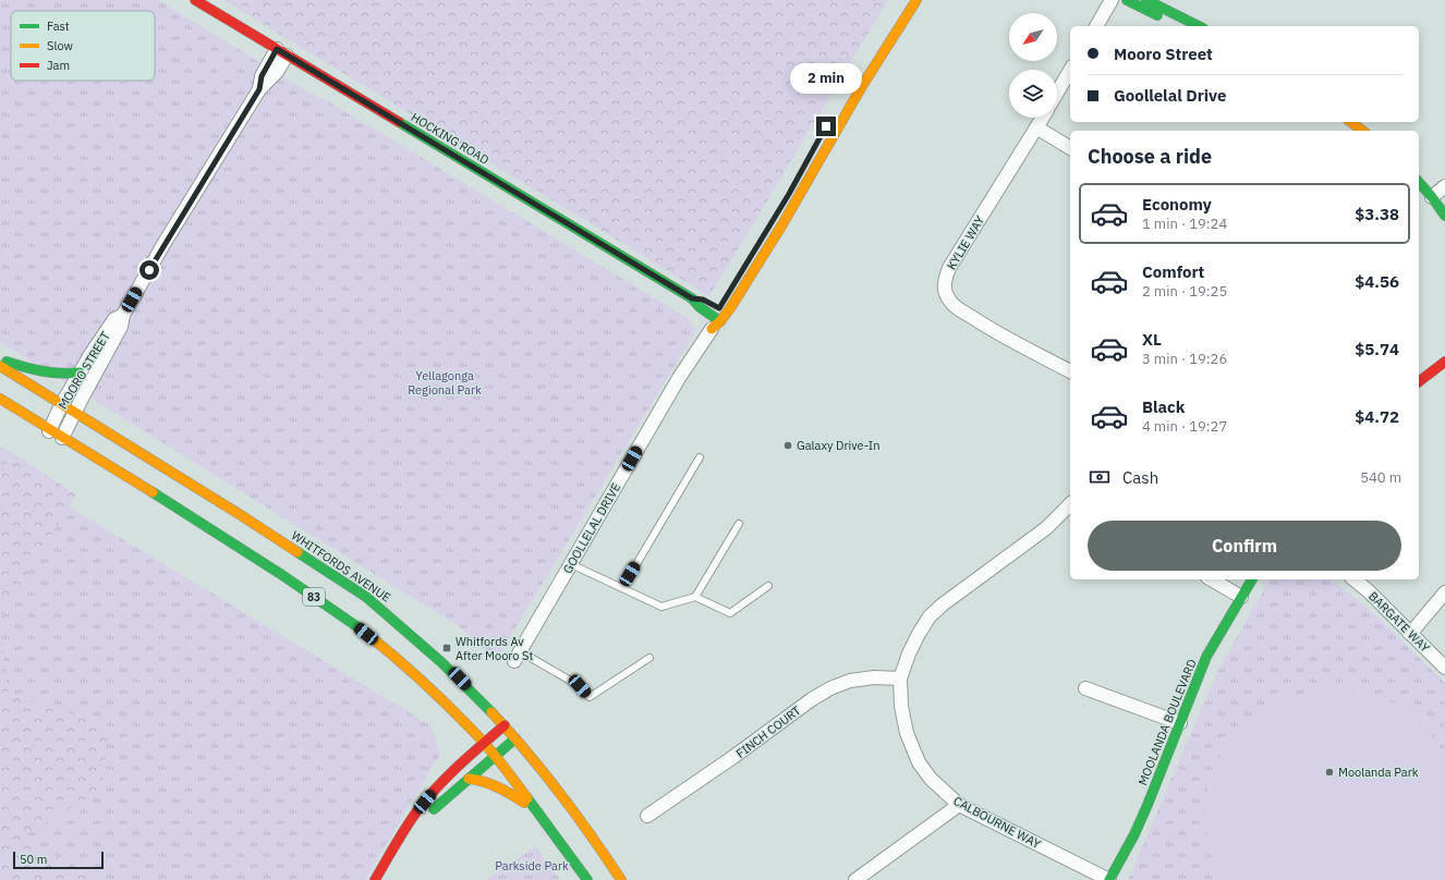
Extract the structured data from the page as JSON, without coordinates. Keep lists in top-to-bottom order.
{
  "streets": {
    "street": [
      "HOCKING ROAD",
      "KYLIE WAY",
      "MOORO STREET",
      "GOOLLELAL DRIVE",
      "WHITFORDS AVENUE",
      "83",
      "BARGATE WAY",
      "MOOLANDA BOULEVARD",
      "FINCH COURT",
      "CALBOURNE WAY"
    ]
  },
  "crossings": [
    ["HOCKING ROAD", "MOORO STREET"],
    ["HOCKING ROAD", "GOOLLELAL DRIVE"],
    ["MOORO STREET", "WHITFORDS AVENUE"],
    ["MOORO STREET", "83"],
    ["MOOLANDA BOULEVARD", "CALBOURNE WAY"],
    ["FINCH COURT", "CALBOURNE WAY"]
  ],
  "parks": ["Yellagonga Regional Park", "Parkside Park"],
  "places": {
    "other": ["Galaxy Drive-In", "Moolanda Park"],
    "transit": ["Whitfords Av After Mooro St"]
  },
  "legend": ["Fast", "Slow", "Jam"],
  "scale_bar": "50 m",
  "north": "bottom left",
  "page": {
    "banner": ["Mooro Street", "Goollelal Drive"],
    "bubble": "2 min",
    "heading": "Choose a ride",
    "list": [
      {
        "name": "Economy",
        "note": "1 min · 19:24",
        "value": "$3.38"
      },
      {
        "name": "Comfort",
        "note": "2 min · 19:25",
        "value": "$4.56"
      },
      {
        "name": "XL",
        "note": "3 min · 19:26",
        "value": "$5.74"
      },
      {
        "name": "Black",
        "note": "4 min · 19:27",
        "value": "$4.72"
      }
    ],
    "pay": ["Cash", "540 m"],
    "buttons": "Confirm",
    "scale": "50 m"
  }
}
